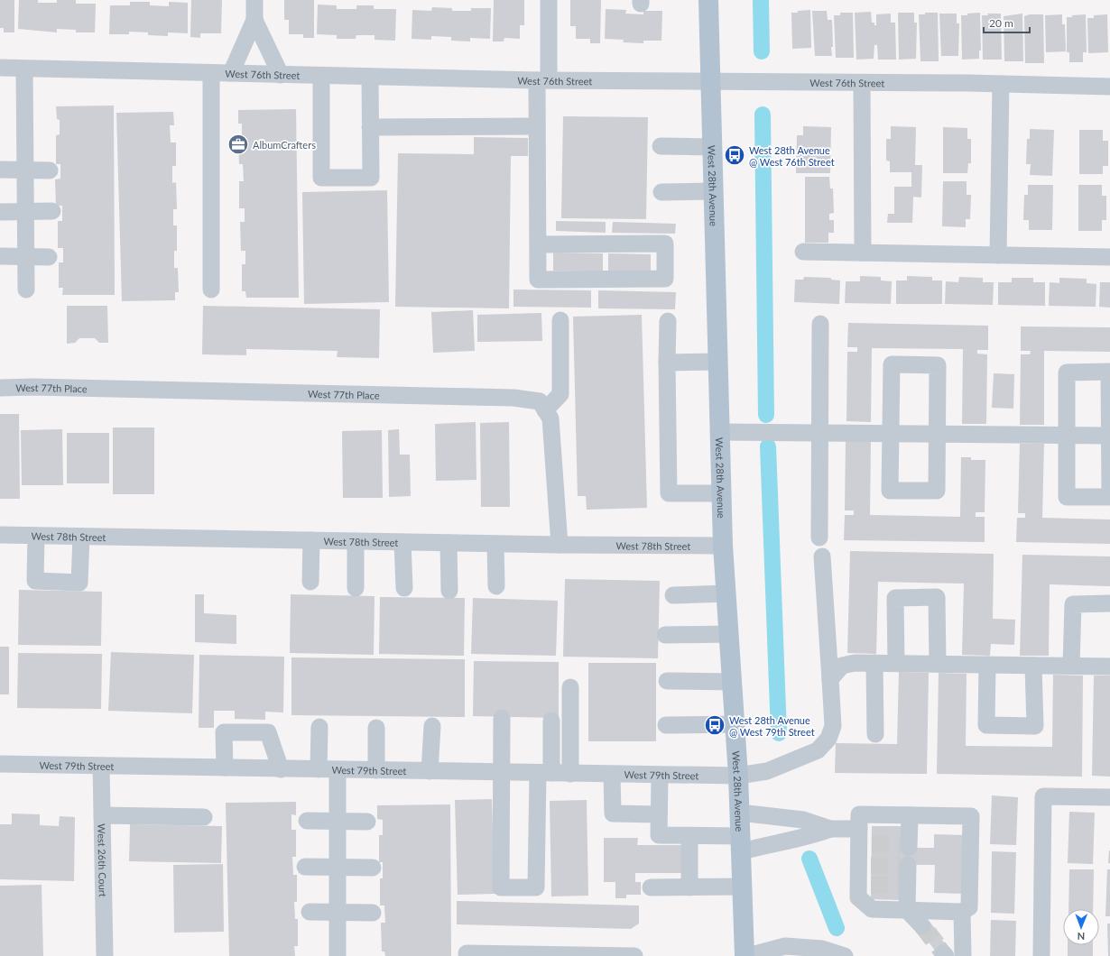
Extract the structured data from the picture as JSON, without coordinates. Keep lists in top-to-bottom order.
{
  "streets": {
    "main road": ["West 28th Avenue"],
    "street": [
      "West 76th Street",
      "West 77th Place",
      "West 78th Street",
      "West 79th Street",
      "West 26th Court"
    ]
  },
  "crossings": [
    ["West 76th Street", "West 28th Avenue"],
    ["West 28th Avenue", "West 78th Street"],
    ["West 28th Avenue", "West 79th Street"],
    ["West 79th Street", "West 26th Court"]
  ],
  "places": {
    "office": ["AlbumCrafters"],
    "bus stop": ["West 28th Avenue @ West 76th Street", "West 28th Avenue @ West 79th Street"]
  },
  "scale_bar": "20 m",
  "north": "bottom"
}
